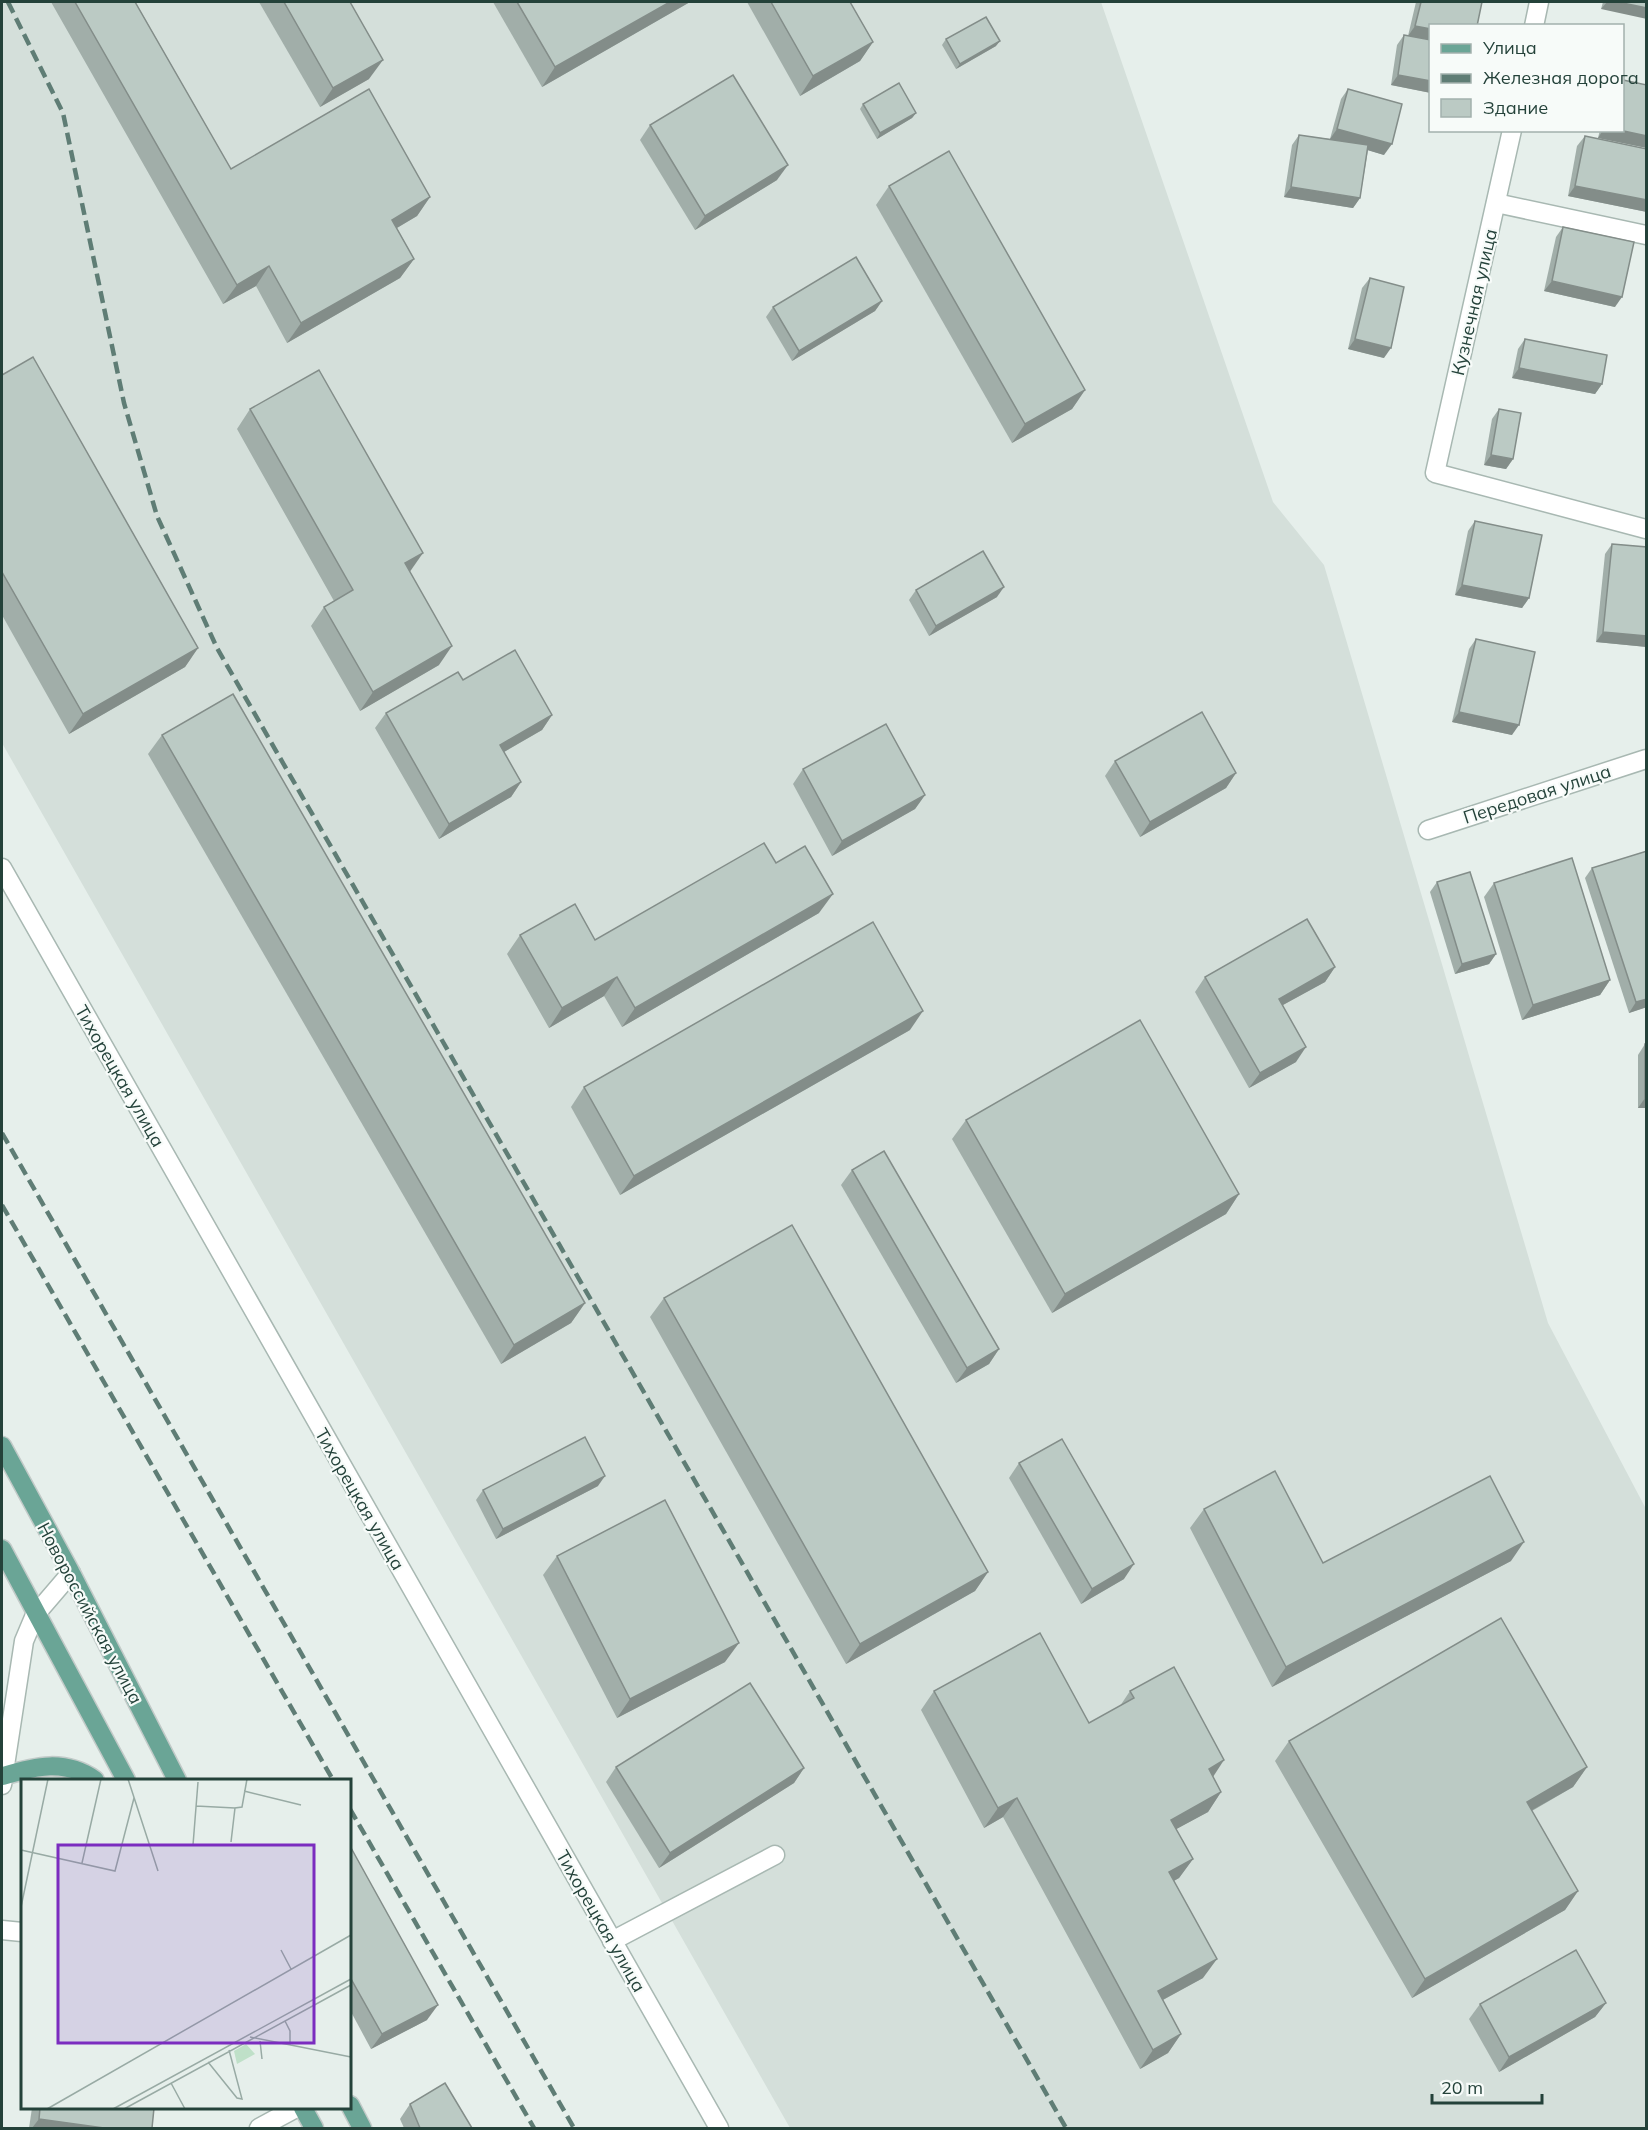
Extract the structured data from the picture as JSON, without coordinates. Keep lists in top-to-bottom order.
{
  "streets": {
    "main road": ["Новороссийская улица"],
    "street": ["Кузнечная улица", "Передовая улица", "Тихорецкая улица"]
  },
  "legend": ["Улица", "Железная дорога", "Здание"],
  "scale_bar": "20 m"
}
